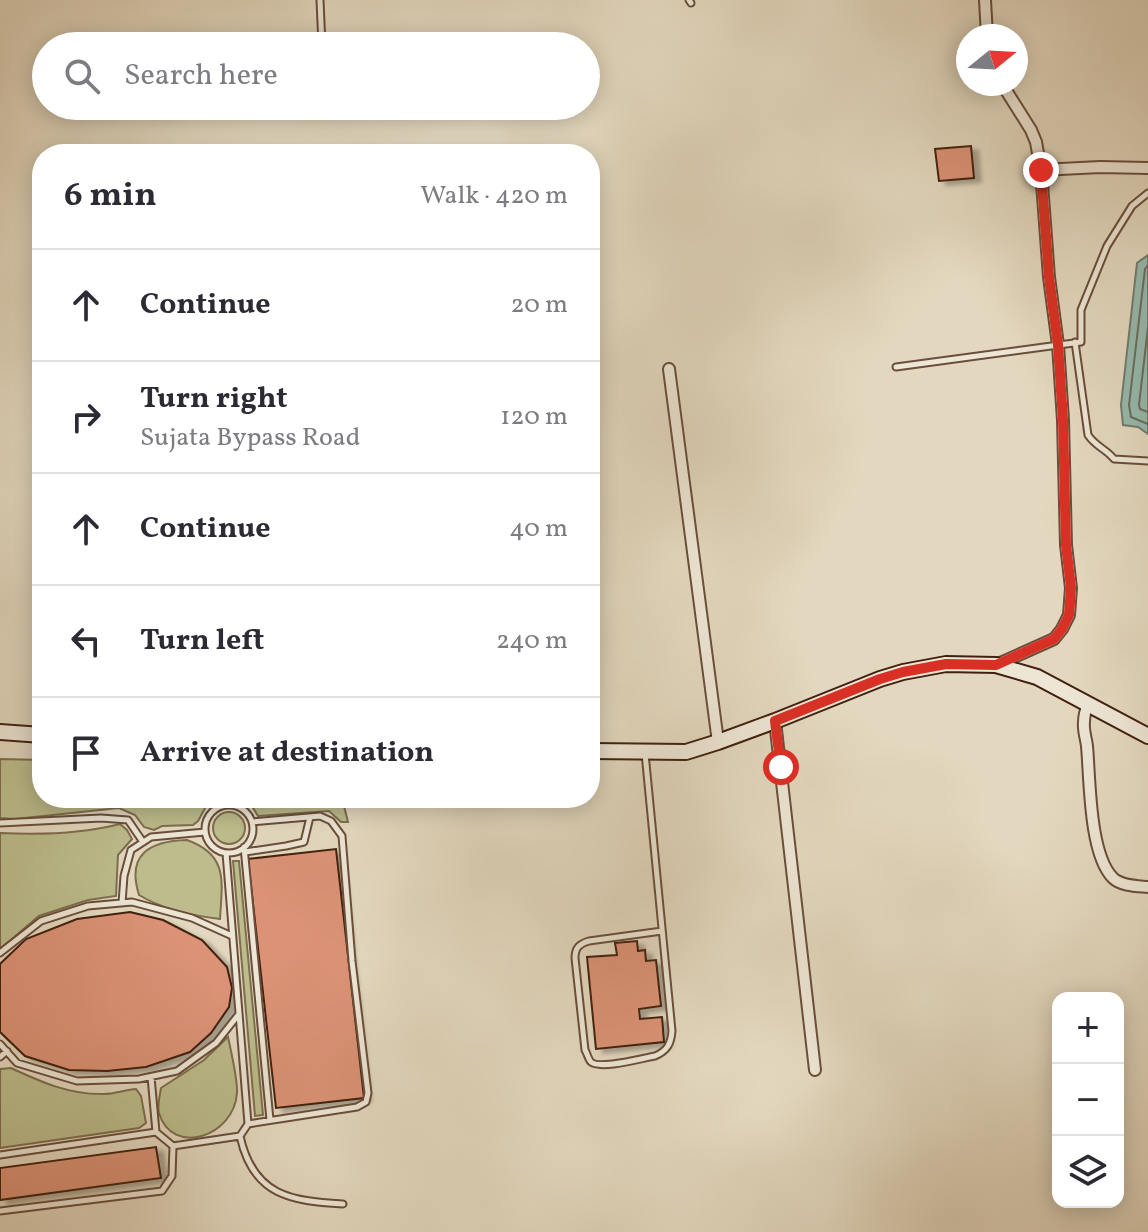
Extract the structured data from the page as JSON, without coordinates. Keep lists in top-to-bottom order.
{
  "north": "right",
  "page": {
    "search": "Search here",
    "heading": ["6 min", "Walk · 420 m"],
    "list": [
      ["Continue", "20 m"],
      ["Turn right", "Sujata Bypass Road", "120 m"],
      ["Continue", "40 m"],
      ["Turn left", "240 m"],
      "Arrive at destination"
    ],
    "map_buttons": ["+", "−"]
  }
}
